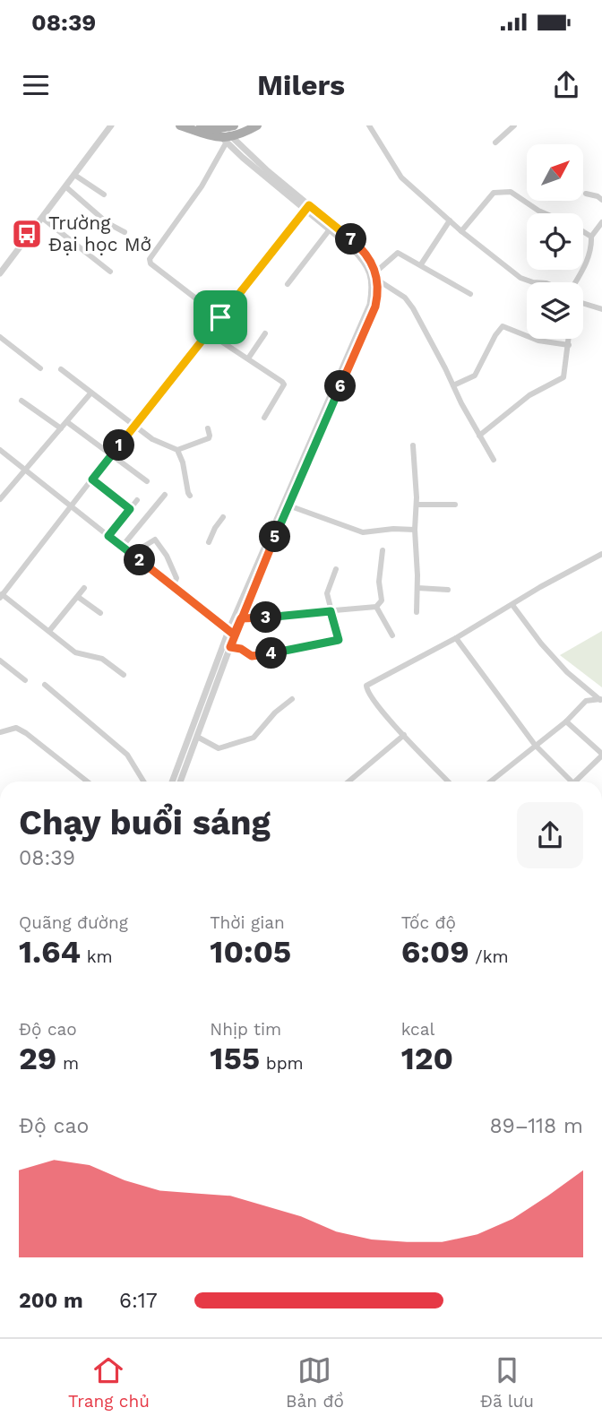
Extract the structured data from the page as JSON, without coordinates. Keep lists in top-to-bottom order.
{
  "places": {
    "bus stop": ["Trường Đại học Mở"]
  },
  "north": "top right",
  "page": {
    "status": "08:39",
    "header": "Milers",
    "pins": [
      "7",
      "6",
      "1",
      "5",
      "2",
      "3",
      "4"
    ],
    "heading": ["Chạy buổi sáng", "08:39"],
    "stats": [
      ["Quãng đường", "1.64 km"],
      ["Thời gian", "10:05"],
      ["Tốc độ", "6:09 /km"],
      ["Độ cao", "29 m"],
      ["Nhịp tim", "155 bpm"],
      ["kcal", "120"]
    ],
    "chart": ["Độ cao", "89–118 m"],
    "list": [
      {
        "name": "200 m",
        "note": "6:17"
      }
    ],
    "tabs": ["Trang chủ", "Bản đồ", "Đã lưu"]
  }
}
